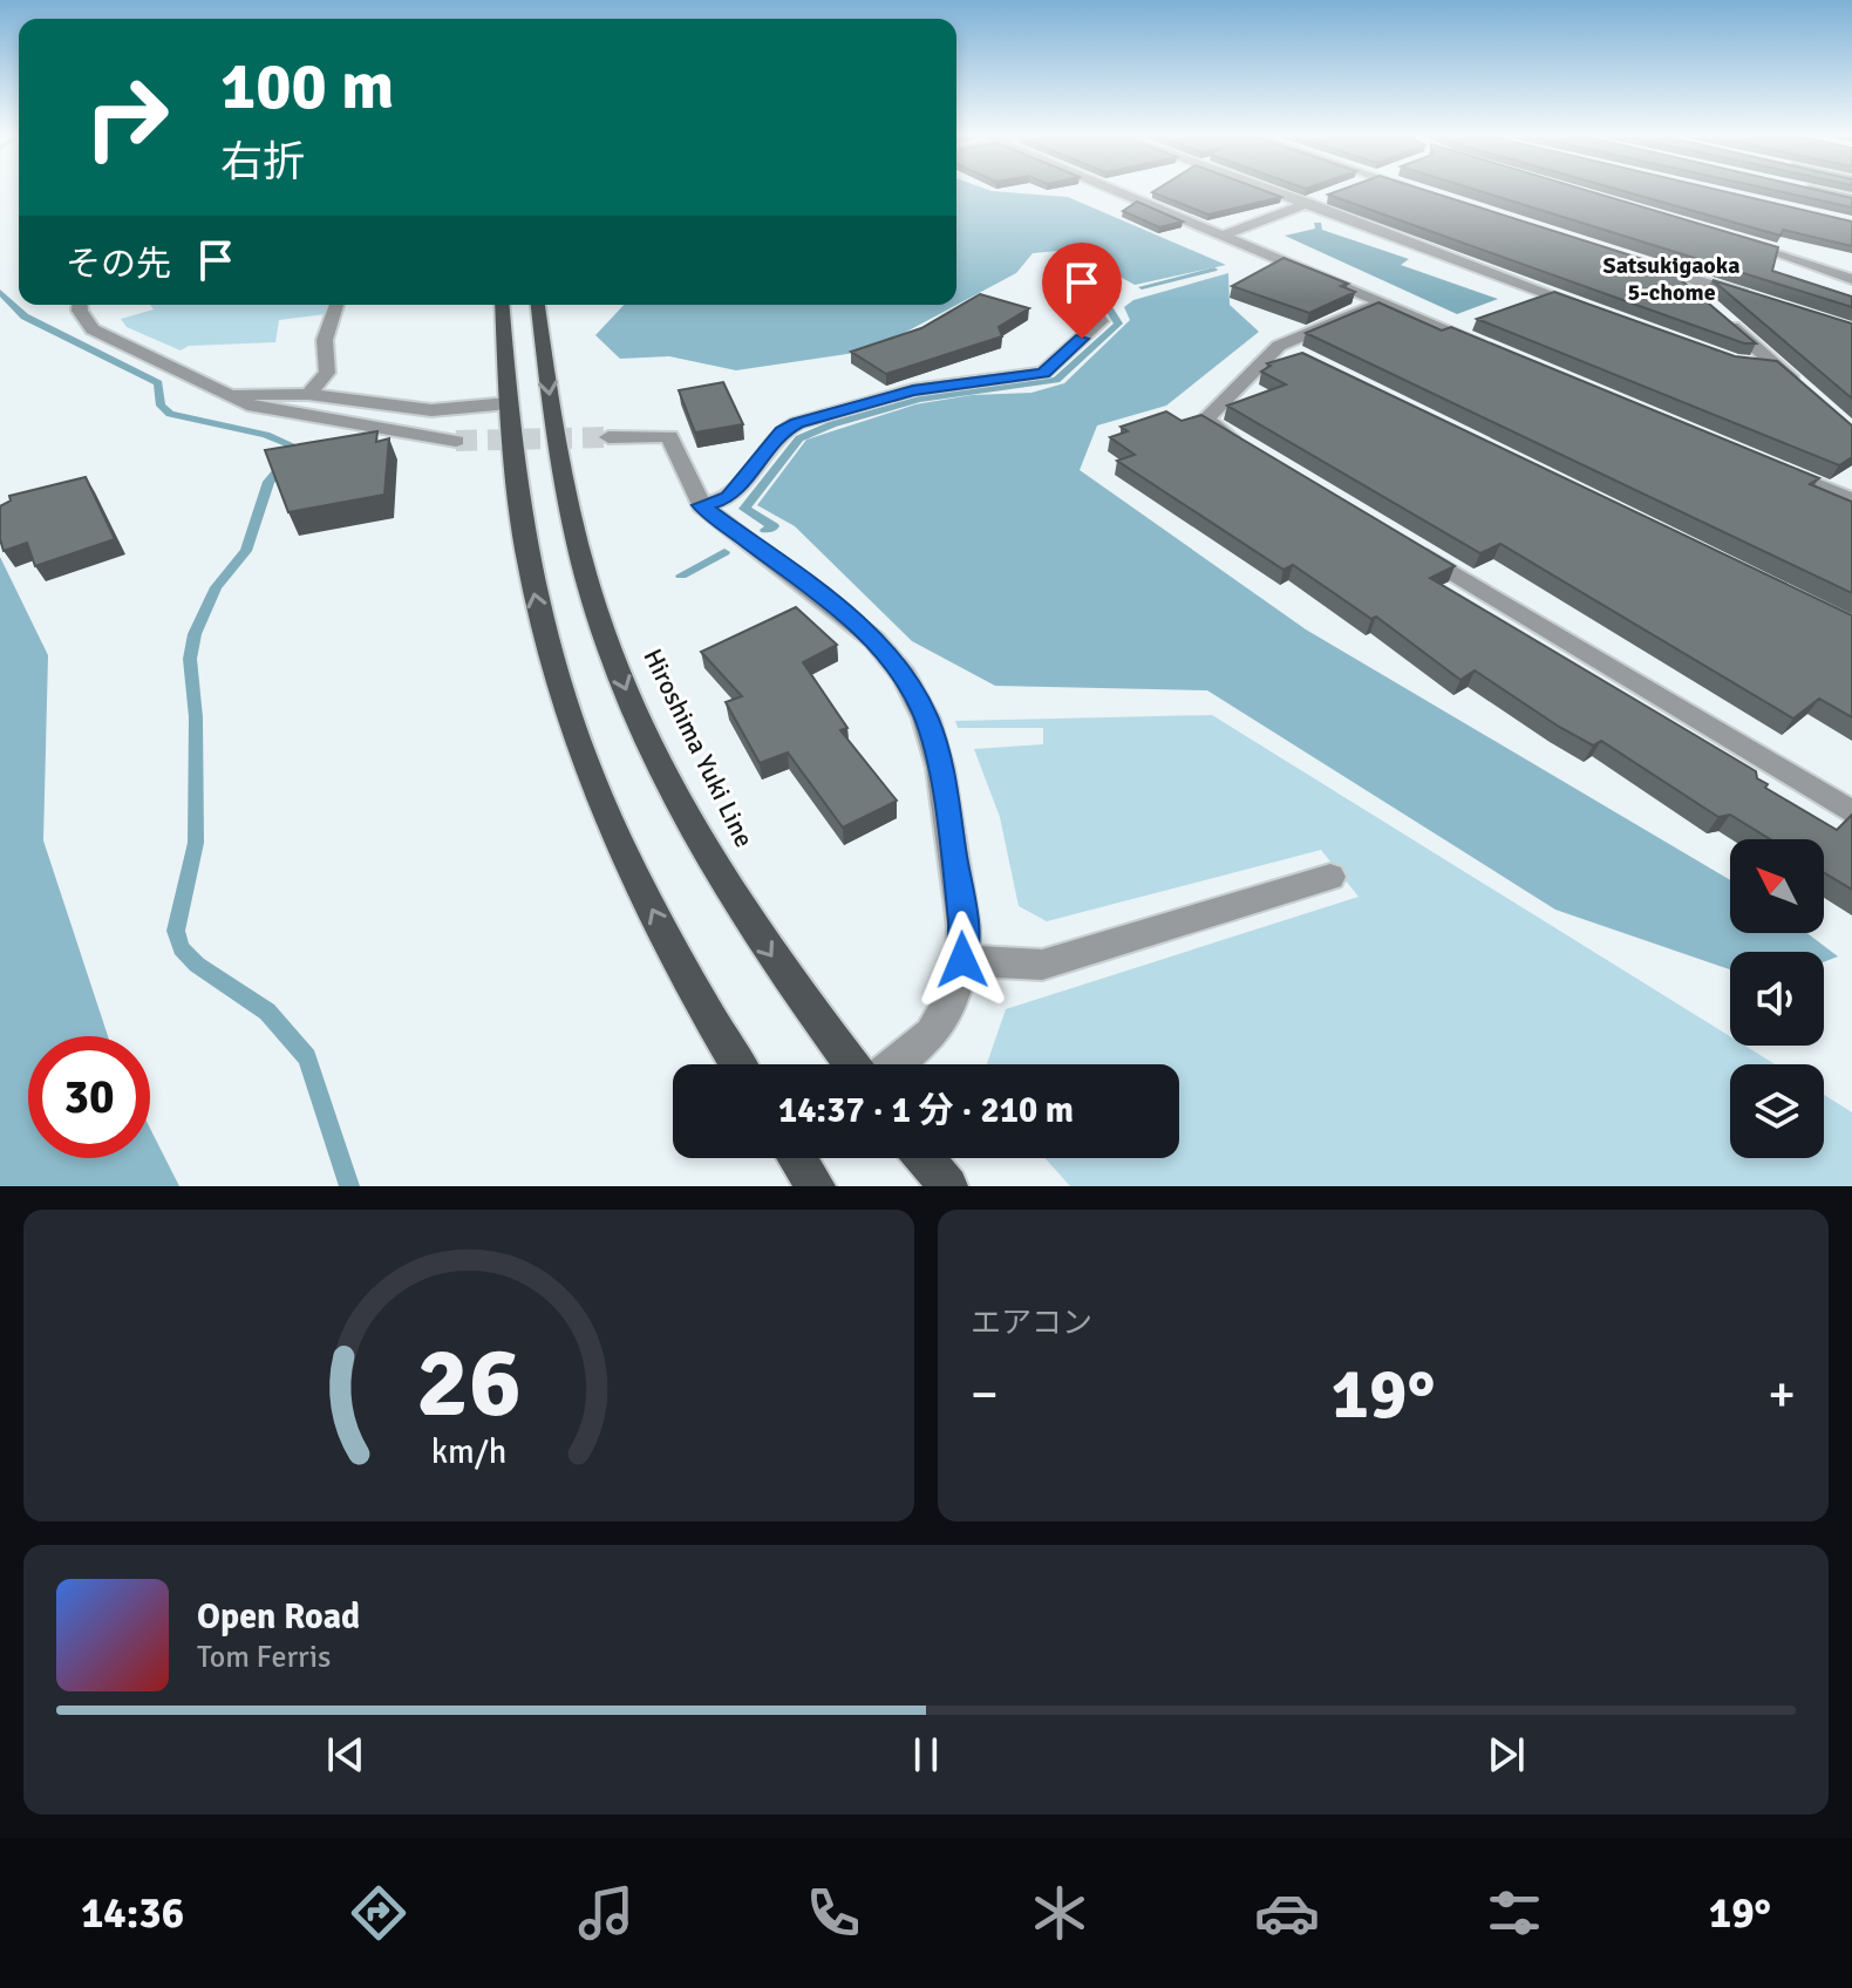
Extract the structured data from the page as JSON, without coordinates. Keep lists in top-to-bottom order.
{
  "streets": {
    "main road": ["Hiroshima Yuki Line"]
  },
  "districts": ["Satsukigaoka 5-chome"],
  "north": "top left",
  "page": {
    "turn": ["100 m", "右折"],
    "then": "その先",
    "limit": "30",
    "trip": "14:37 · 1 分 · 210 m",
    "tile": "エアコン",
    "heat": ["−", "19°", "+"],
    "song": ["Open Road", "Tom Ferris"],
    "tabs": ["14:36", "19°"],
    "gauge": ["26", "km/h"]
  }
}
